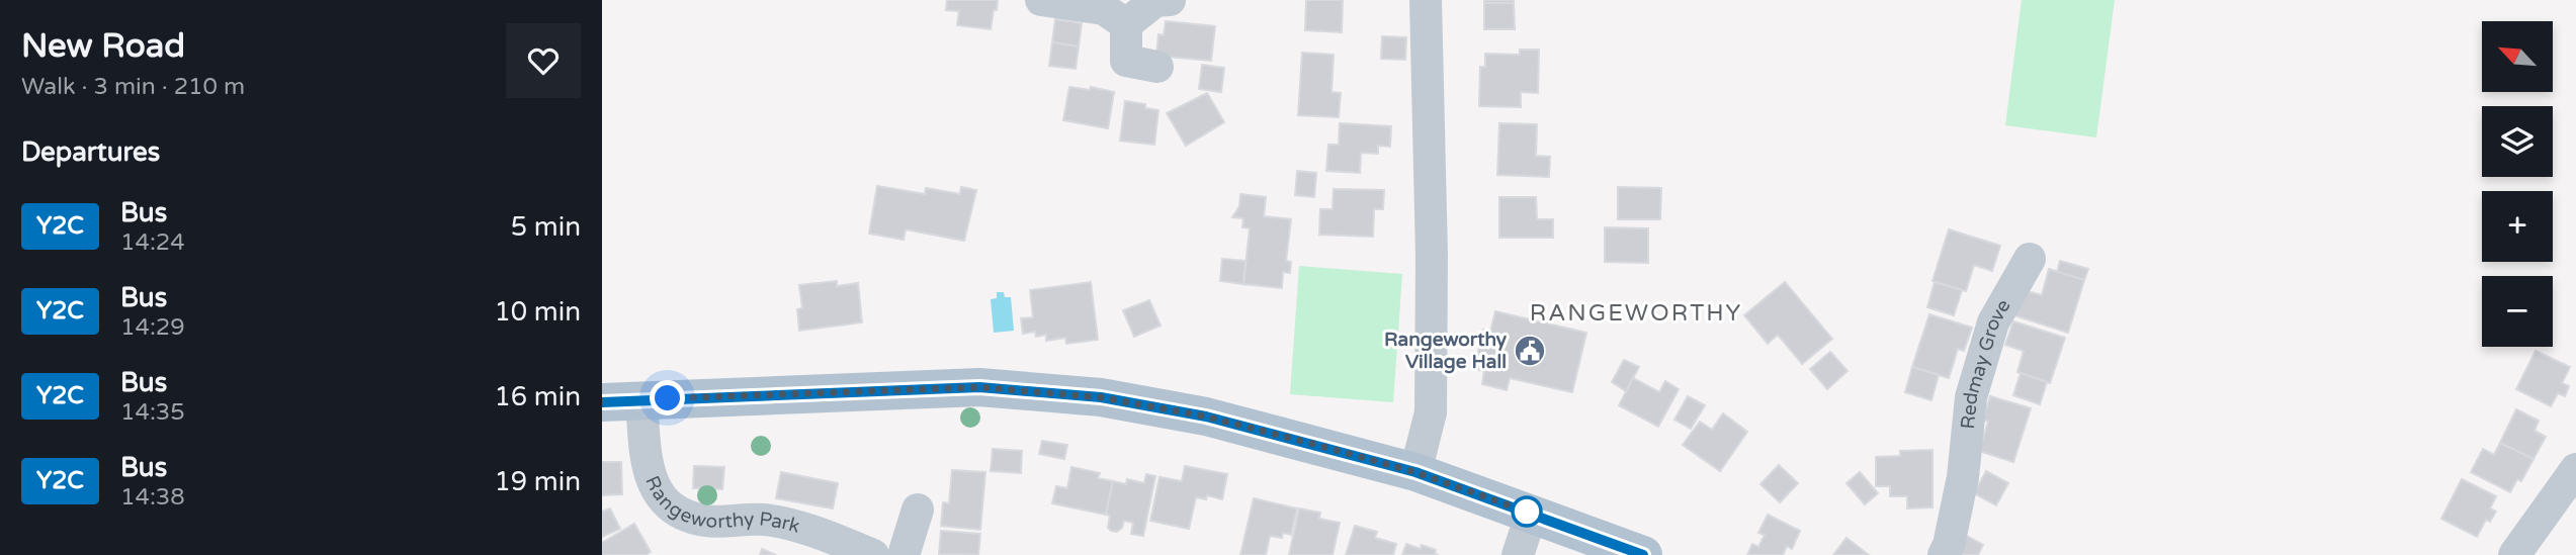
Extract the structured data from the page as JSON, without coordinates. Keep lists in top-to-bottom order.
{
  "streets": {
    "street": ["Redmay Grove", "Rangeworthy Park"]
  },
  "districts": ["RANGEWORTHY"],
  "places": {
    "public building": ["Rangeworthy Village Hall"]
  },
  "lines": ["bus line Y2C"],
  "north": "top left",
  "page": {
    "heading": [
      ["New Road", "Walk · 3 min · 210 m"],
      "Departures"
    ],
    "map_buttons": ["+", "−"],
    "list": [
      {
        "mark": "Y2C",
        "name": "Bus",
        "note": "14:24",
        "value": "5 min"
      },
      {
        "mark": "Y2C",
        "name": "Bus",
        "note": "14:29",
        "value": "10 min"
      },
      {
        "mark": "Y2C",
        "name": "Bus",
        "note": "14:35",
        "value": "16 min"
      },
      {
        "mark": "Y2C",
        "name": "Bus",
        "note": "14:38",
        "value": "19 min"
      }
    ]
  }
}
